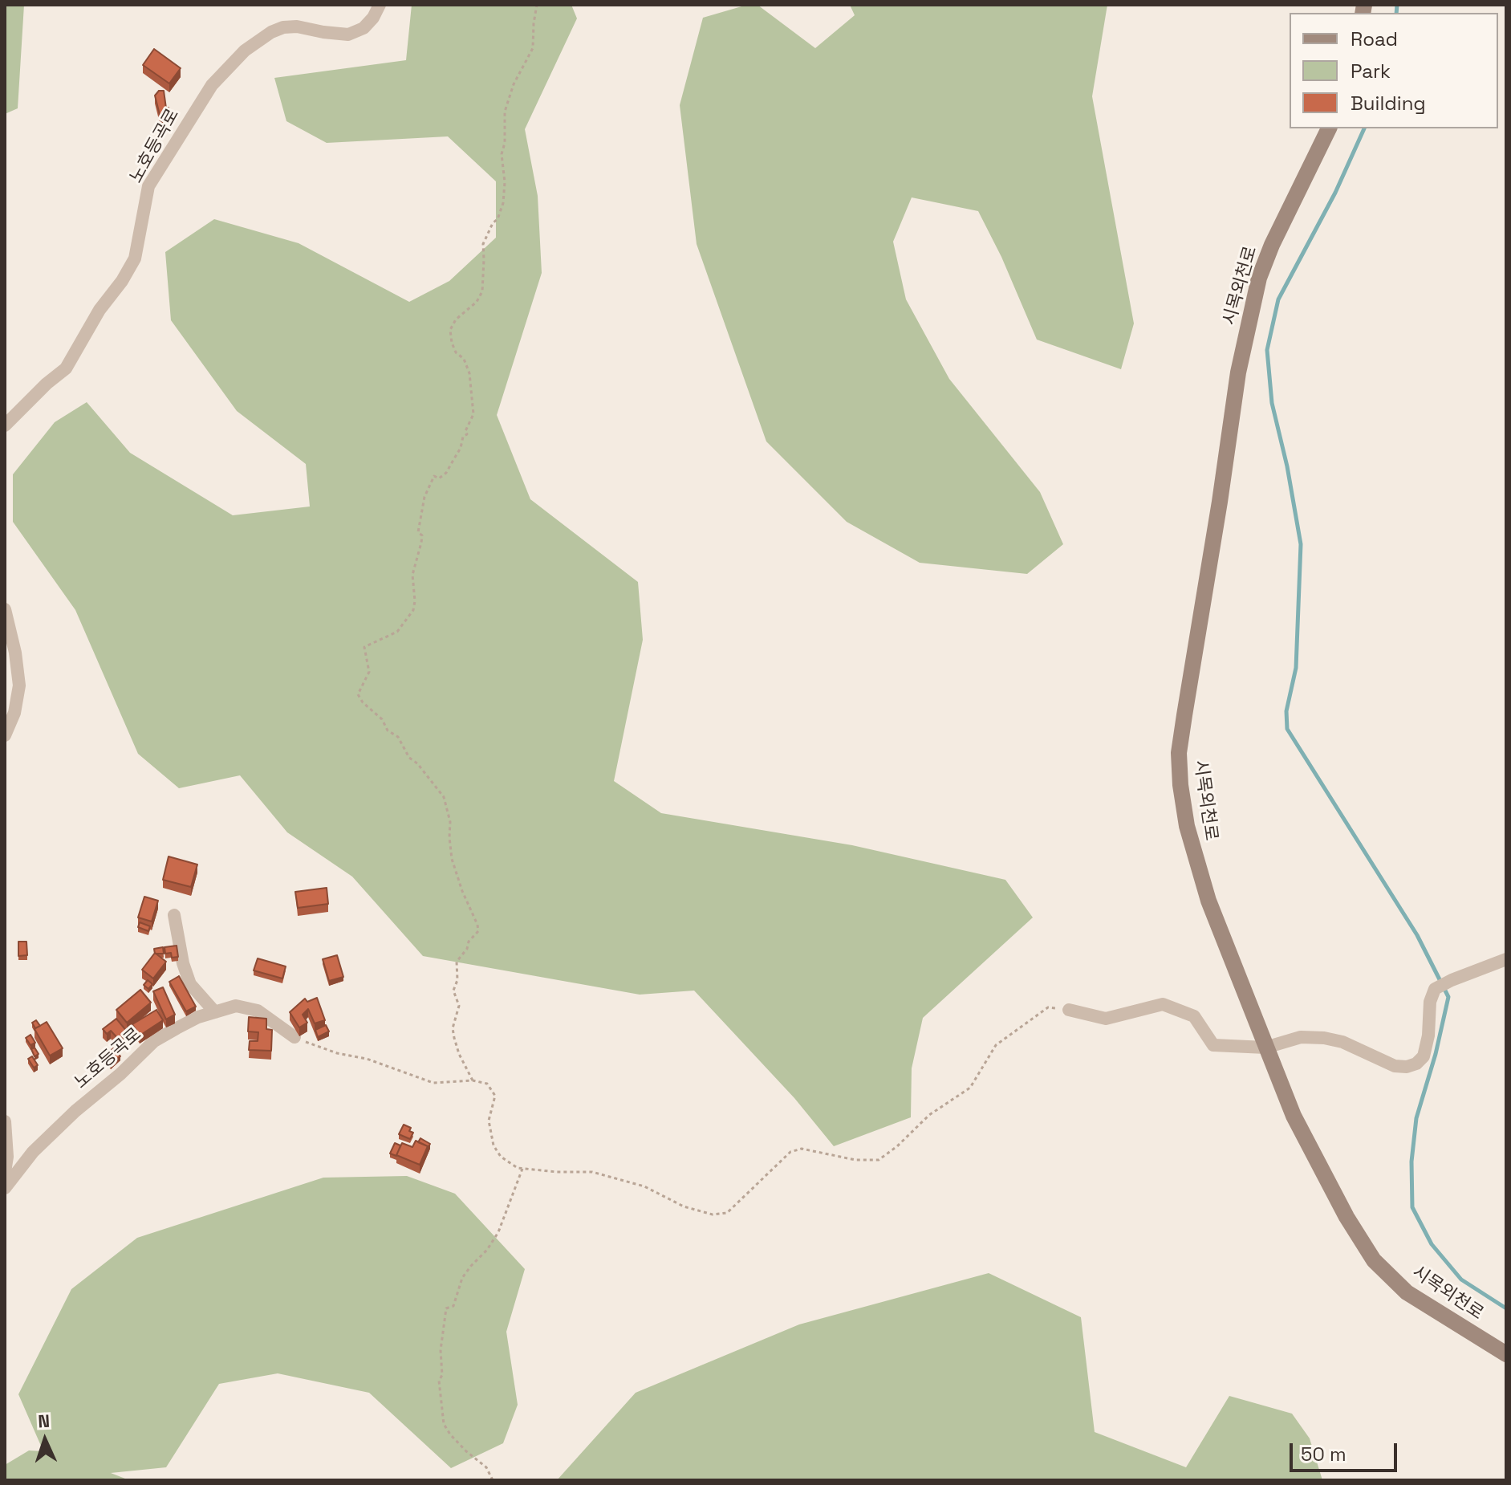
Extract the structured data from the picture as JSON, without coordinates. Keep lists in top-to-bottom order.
{
  "streets": {
    "street": ["노호등곡로", "시목외천로"]
  },
  "legend": ["Road", "Park", "Building"],
  "scale_bar": "50 m",
  "north": "top"
}
